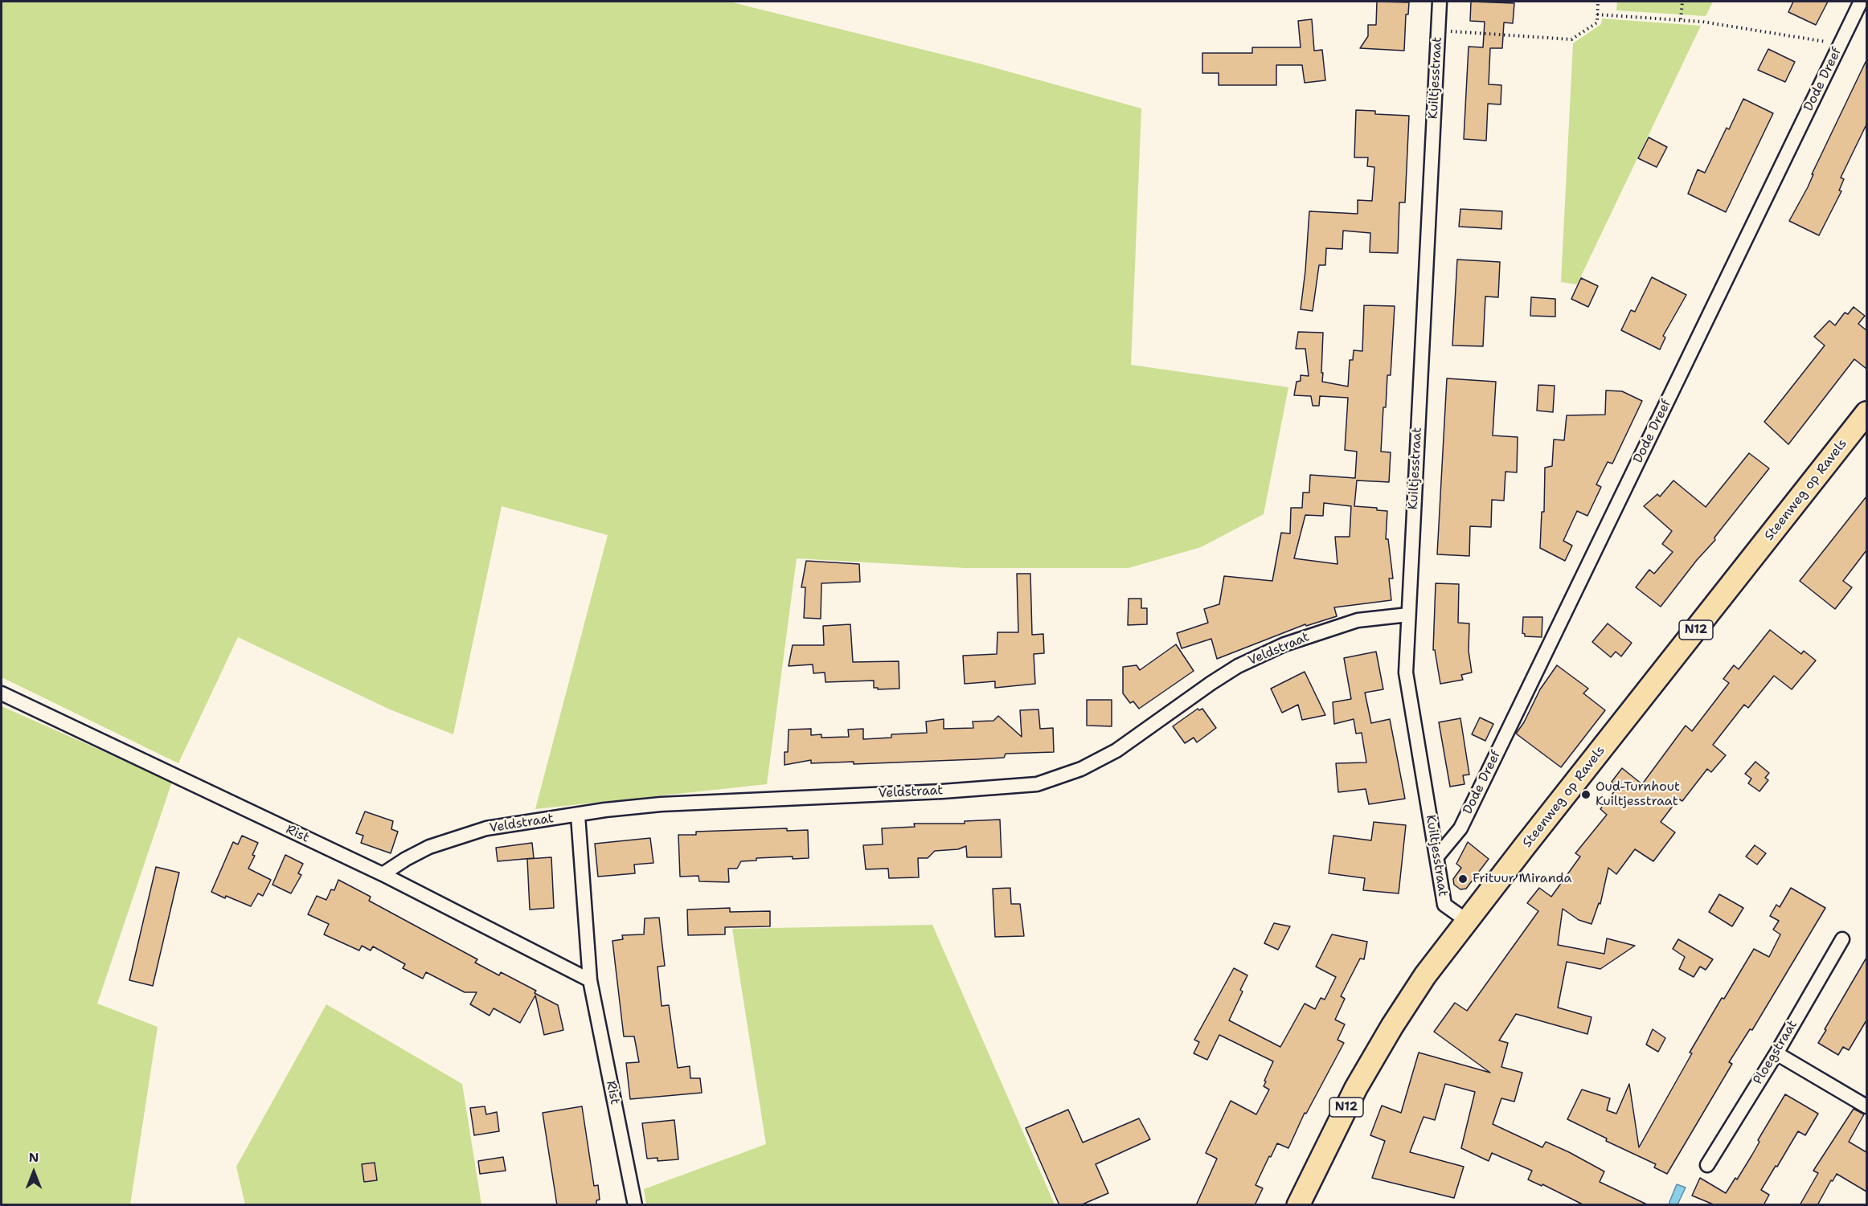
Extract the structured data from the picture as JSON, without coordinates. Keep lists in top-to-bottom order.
{
  "streets": {
    "main road": ["Steenweg op Ravels", "N12"],
    "street": [
      "Kuiltjesstraat",
      "Dode Dreef",
      "Veldstraat",
      "Rist",
      "Ploegstraat"
    ]
  },
  "crossings": [
    ["Kuiltjesstraat", "Dode Dreef"],
    ["Kuiltjesstraat", "Steenweg op Ravels"],
    ["Kuiltjesstraat", "Veldstraat"],
    ["Veldstraat", "Rist"]
  ],
  "places": ["Oud-Turnhout Kuiltjesstraat", "Frituur Miranda"],
  "north": "top"
}
